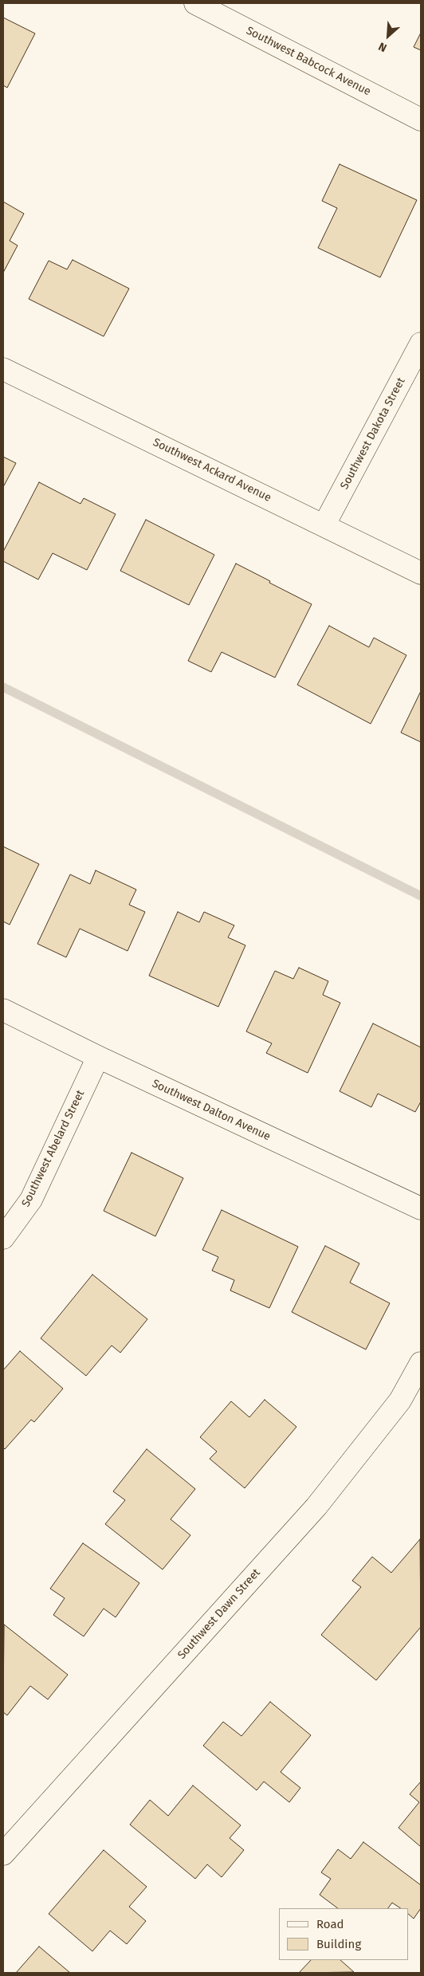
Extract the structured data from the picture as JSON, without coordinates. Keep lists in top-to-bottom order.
{
  "streets": {
    "street": [
      "Southwest Babcock Avenue",
      "Southwest Dakota Street",
      "Southwest Ackard Avenue",
      "Southwest Dalton Avenue",
      "Southwest Abelard Street",
      "Southwest Dawn Street"
    ]
  },
  "crossings": [
    ["Southwest Dakota Street", "Southwest Ackard Avenue"],
    ["Southwest Dalton Avenue", "Southwest Abelard Street"]
  ],
  "legend": ["Road", "Building"],
  "north": "bottom left"
}
